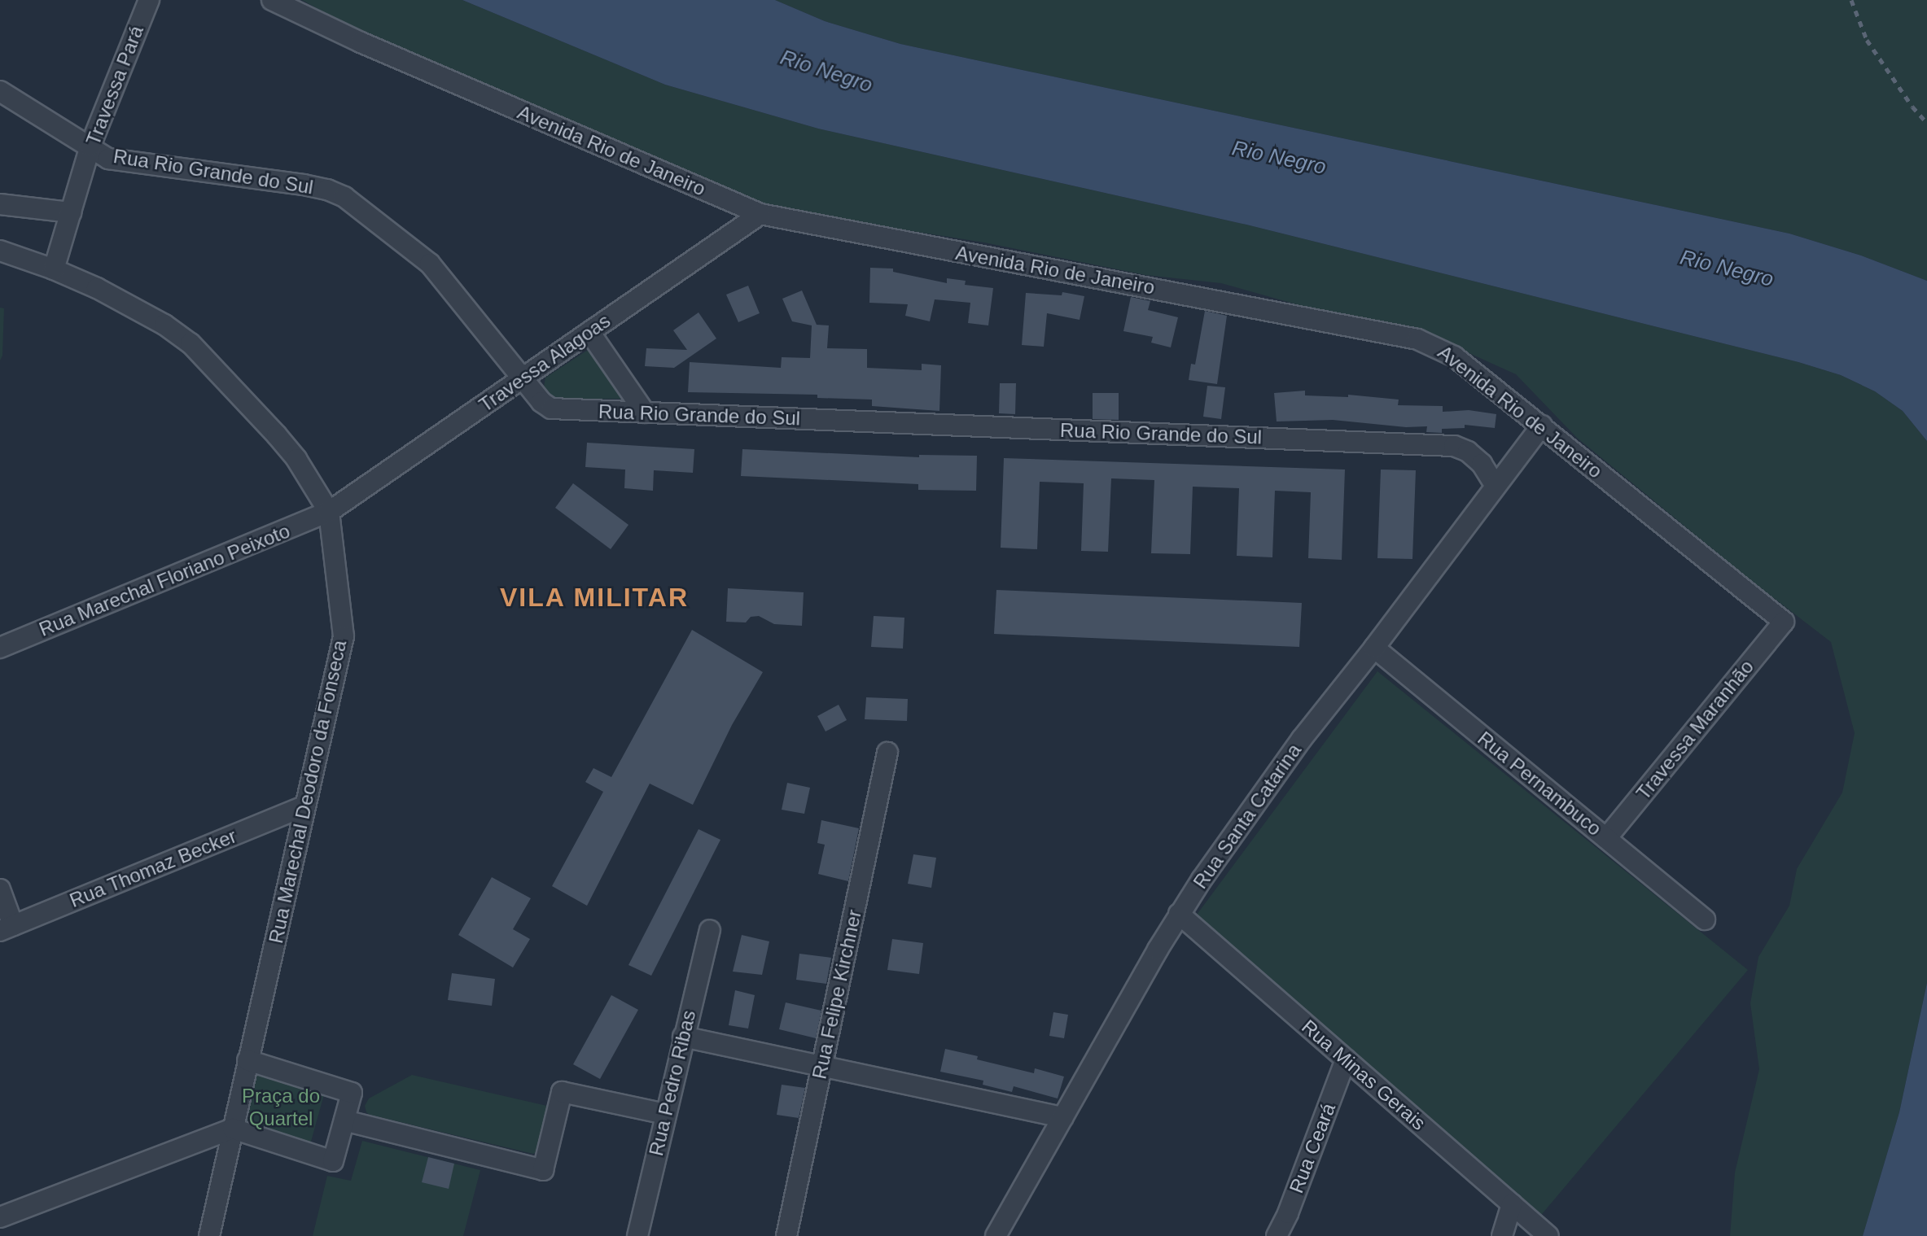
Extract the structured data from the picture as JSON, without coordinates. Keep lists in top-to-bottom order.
{
  "streets": {
    "street": [
      "Travessa Pará",
      "Avenida Rio de Janeiro",
      "Rua Rio Grande do Sul",
      "Travessa Alagoas",
      "Rua Marechal Floriano Peixoto",
      "Travessa Maranhão",
      "Rua Pernambuco",
      "Rua Marechal Deodoro da Fonseca",
      "Rua Santa Catarina",
      "Rua Thomaz Becker",
      "Rua Felipe Kirchner",
      "Rua Minas Gerais",
      "Rua Pedro Ribas",
      "Rua Ceará"
    ]
  },
  "crossings": [
    ["Travessa Pará", "Rua Rio Grande do Sul"],
    ["Travessa Pará", "Rua Marechal Deodoro da Fonseca"],
    ["Avenida Rio de Janeiro", "Travessa Alagoas"],
    ["Avenida Rio de Janeiro", "Travessa Maranhão"],
    ["Avenida Rio de Janeiro", "Rua Santa Catarina"],
    ["Rua Rio Grande do Sul", "Travessa Alagoas"],
    ["Rua Rio Grande do Sul", "Rua Santa Catarina"],
    ["Travessa Alagoas", "Rua Marechal Floriano Peixoto"],
    ["Travessa Alagoas", "Rua Marechal Deodoro da Fonseca"],
    ["Rua Marechal Floriano Peixoto", "Rua Marechal Deodoro da Fonseca"],
    ["Travessa Maranhão", "Rua Pernambuco"],
    ["Rua Pernambuco", "Rua Santa Catarina"],
    ["Rua Marechal Deodoro da Fonseca", "Rua Thomaz Becker"],
    ["Rua Santa Catarina", "Rua Minas Gerais"],
    ["Rua Minas Gerais", "Rua Ceará"]
  ],
  "districts": ["VILA MILITAR"],
  "water": ["Rio Negro"],
  "parks": ["Praça do Quartel"]
}
